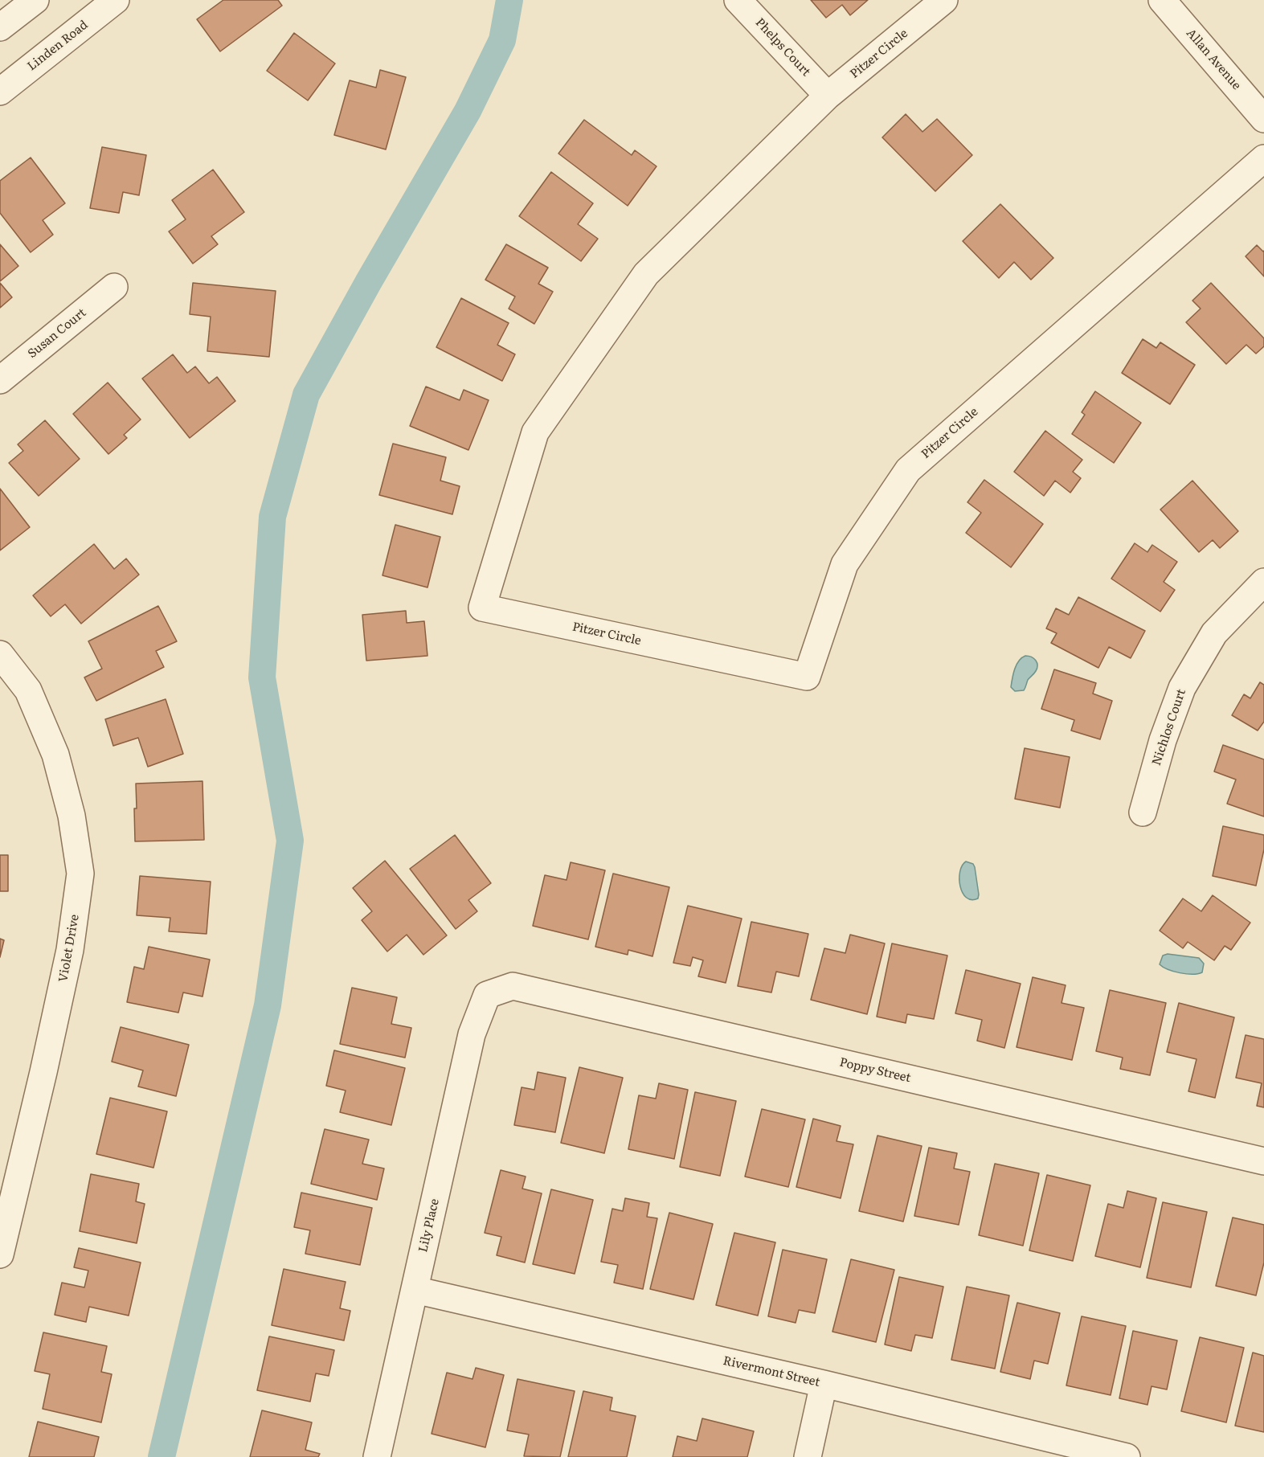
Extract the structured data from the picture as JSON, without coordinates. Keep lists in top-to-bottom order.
{
  "streets": {
    "street": [
      "Linden Road",
      "Phelps Court",
      "Pitzer Circle",
      "Allan Avenue",
      "Susan Court",
      "Nichlos Court",
      "Violet Drive",
      "Poppy Street",
      "Lily Place",
      "Rivermont Street"
    ]
  },
  "crossings": [
    ["Phelps Court", "Pitzer Circle"],
    ["Poppy Street", "Lily Place"],
    ["Lily Place", "Rivermont Street"]
  ]
}
